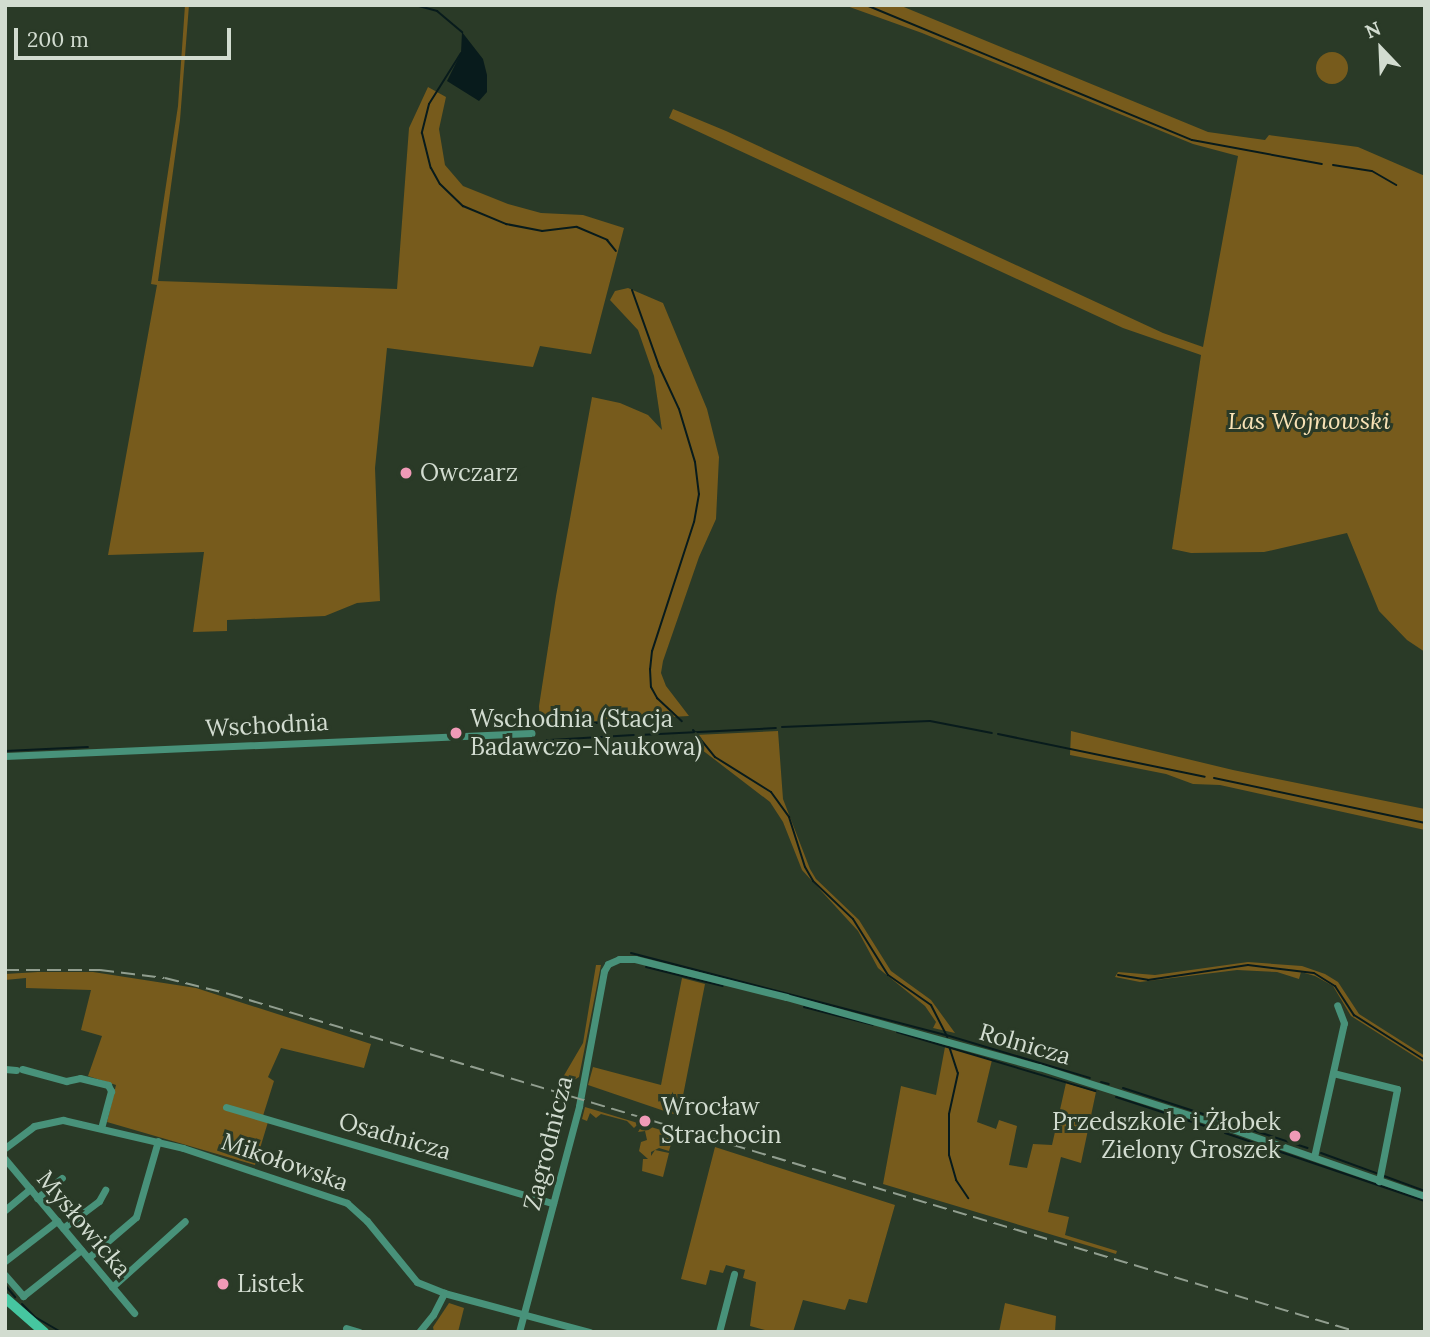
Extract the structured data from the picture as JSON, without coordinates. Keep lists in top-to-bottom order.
{
  "streets": {
    "street": [
      "Wschodnia",
      "Rolnicza",
      "Osadnicza",
      "Zagrodnicza",
      "Mikołowska",
      "Mysłowicka"
    ]
  },
  "crossings": [
    ["Rolnicza", "Zagrodnicza"],
    ["Osadnicza", "Zagrodnicza"],
    ["Zagrodnicza", "Mikołowska"]
  ],
  "parks": ["Las Wojnowski"],
  "places": [
    "Owczarz",
    "Wschodnia (Stacja Badawczo-Naukowa)",
    "Wrocław Strachocin",
    "Przedszkole i Żłobek Zielony Groszek",
    "Listek"
  ],
  "scale_bar": "200 m",
  "north": "top left"
}
